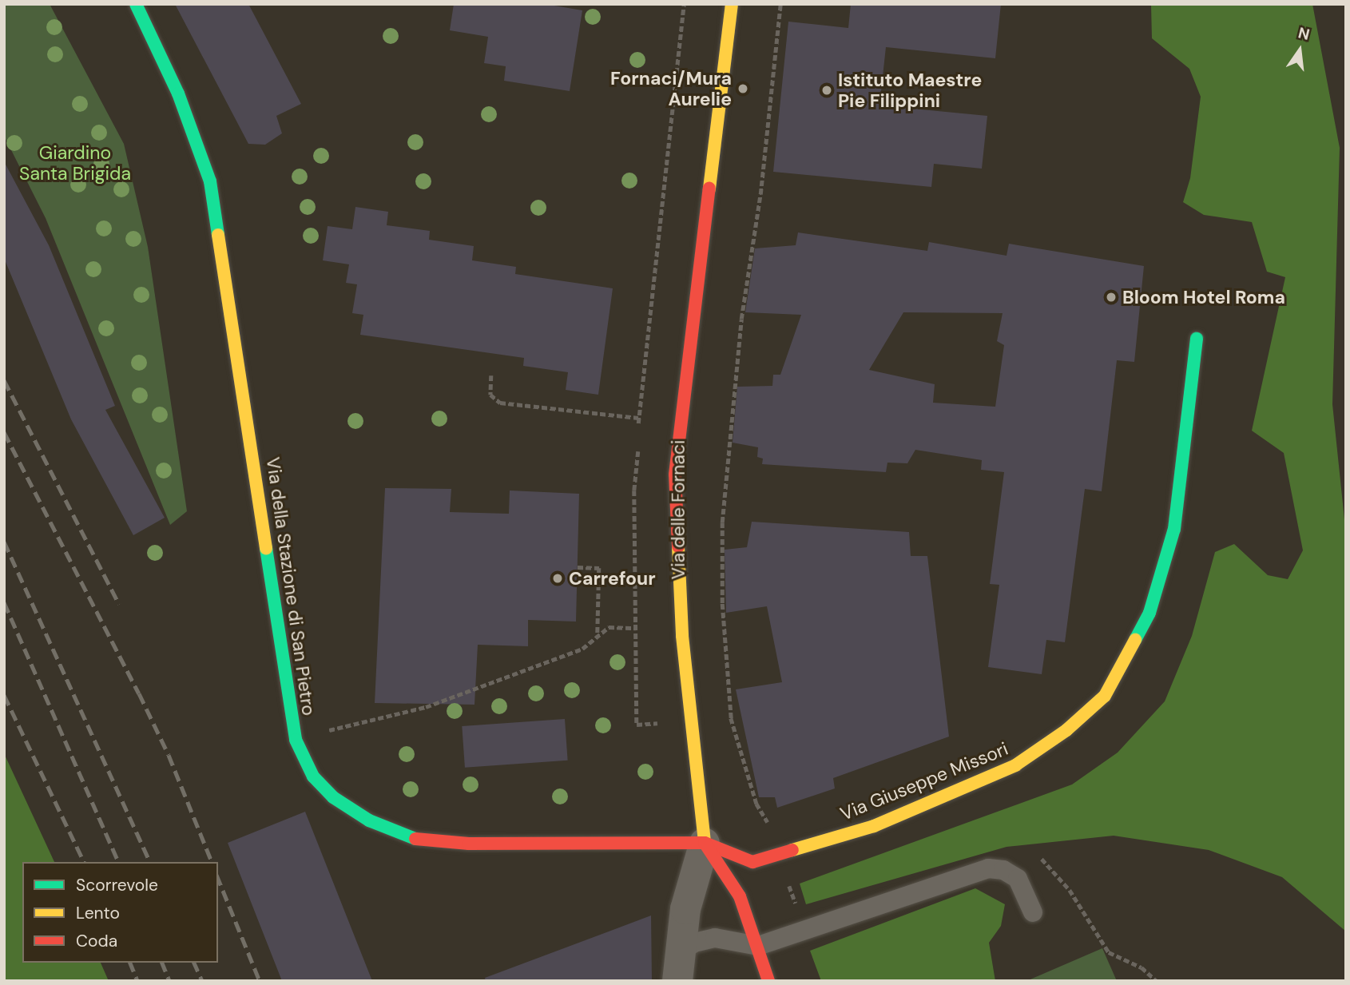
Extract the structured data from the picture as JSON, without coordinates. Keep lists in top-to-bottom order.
{
  "streets": {
    "street": ["Via delle Fornaci", "Via della Stazione di San Pietro", "Via Giuseppe Missori"]
  },
  "crossings": [
    ["Via delle Fornaci", "Via della Stazione di San Pietro"],
    ["Via delle Fornaci", "Via Giuseppe Missori"],
    ["Via della Stazione di San Pietro", "Via Giuseppe Missori"]
  ],
  "parks": ["Giardino Santa Brigida"],
  "places": [
    "Fornaci/Mura Aurelie",
    "Istituto Maestre Pie Filippini",
    "Bloom Hotel Roma",
    "Carrefour"
  ],
  "legend": ["Scorrevole", "Lento", "Coda"],
  "north": "top"
}
